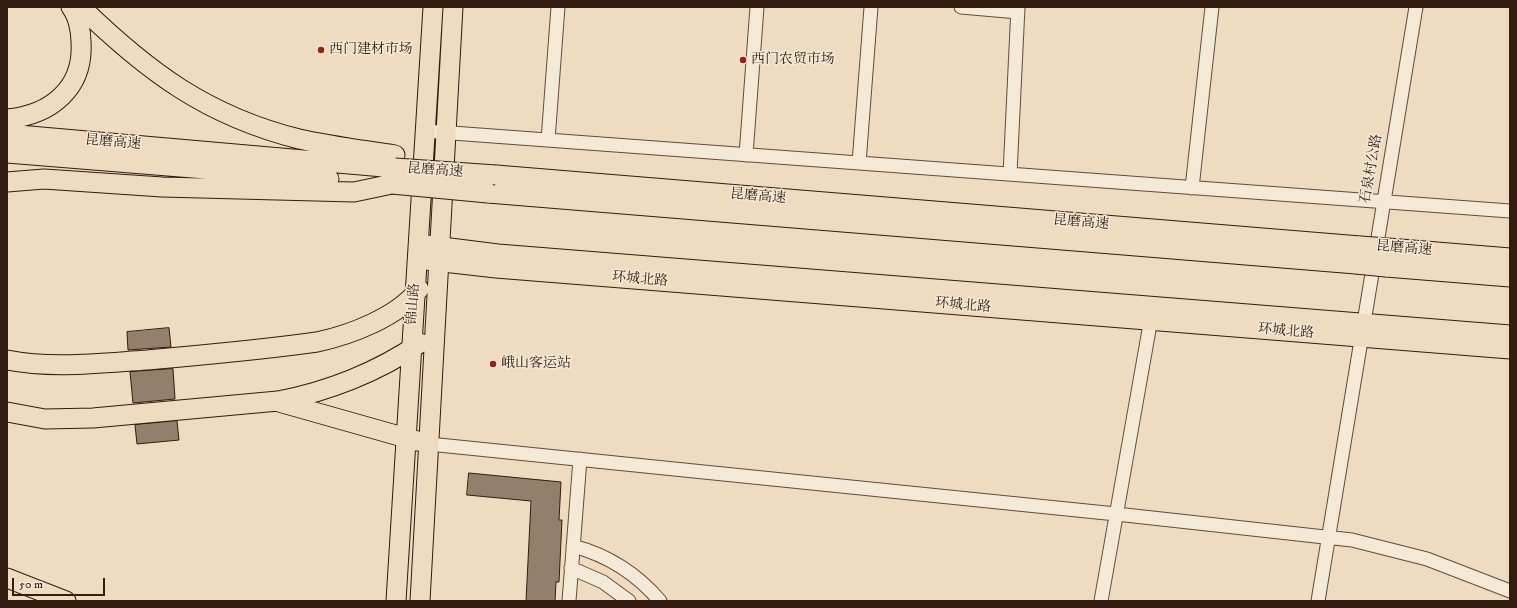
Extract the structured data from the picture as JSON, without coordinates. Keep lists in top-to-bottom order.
{
  "streets": {
    "highway": ["昆磨高速", "锦山路"],
    "main road": ["环城北路"],
    "street": ["石泉村公路"]
  },
  "crossings": [
    ["石泉村公路", "环城北路"],
    ["环城北路", "锦山路"]
  ],
  "places": ["西门建材市场", "西门农贸市场", "峨山客运站"],
  "scale_bar": "50 m"
}
